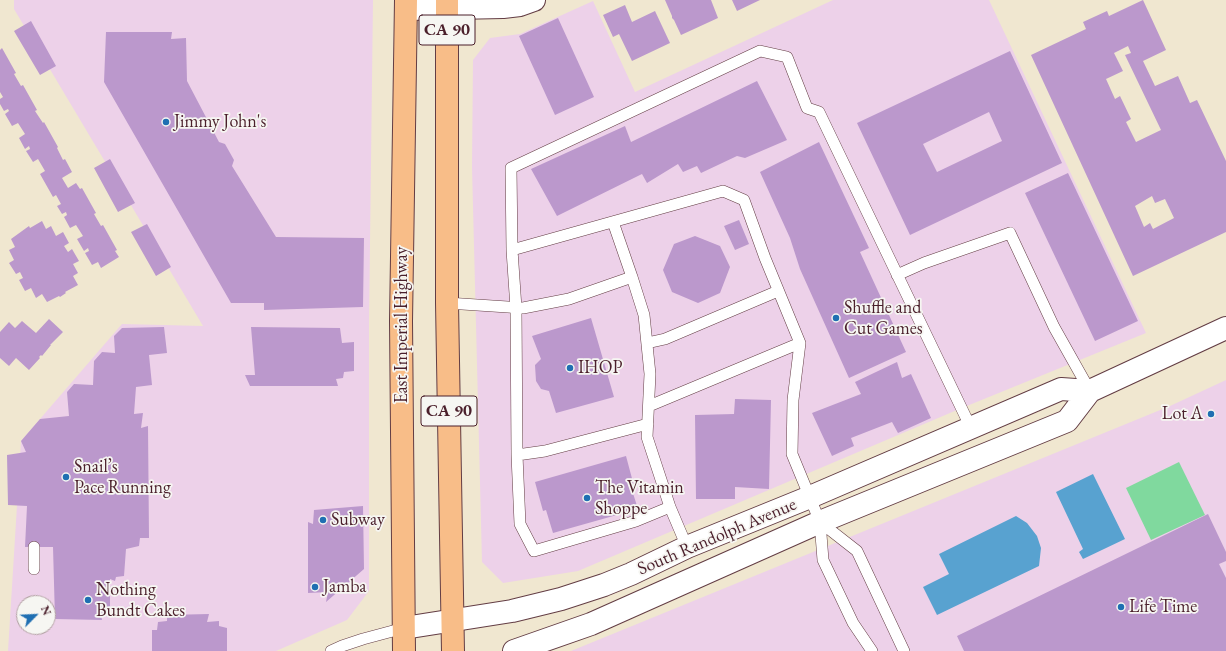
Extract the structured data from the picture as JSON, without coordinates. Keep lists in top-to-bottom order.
{
  "streets": {
    "main road": ["CA 90", "East Imperial Highway"],
    "street": ["South Randolph Avenue"]
  },
  "crossings": [
    ["CA 90", "South Randolph Avenue"],
    ["East Imperial Highway", "South Randolph Avenue"]
  ],
  "places": [
    "Jimmy John's",
    "Shuffle and Cut Games",
    "IHOP",
    "Lot A",
    "Snail’s Pace Running",
    "The Vitamin Shoppe",
    "Subway",
    "Jamba",
    "Nothing Bundt Cakes",
    "Life Time"
  ],
  "north": "top right"
}
